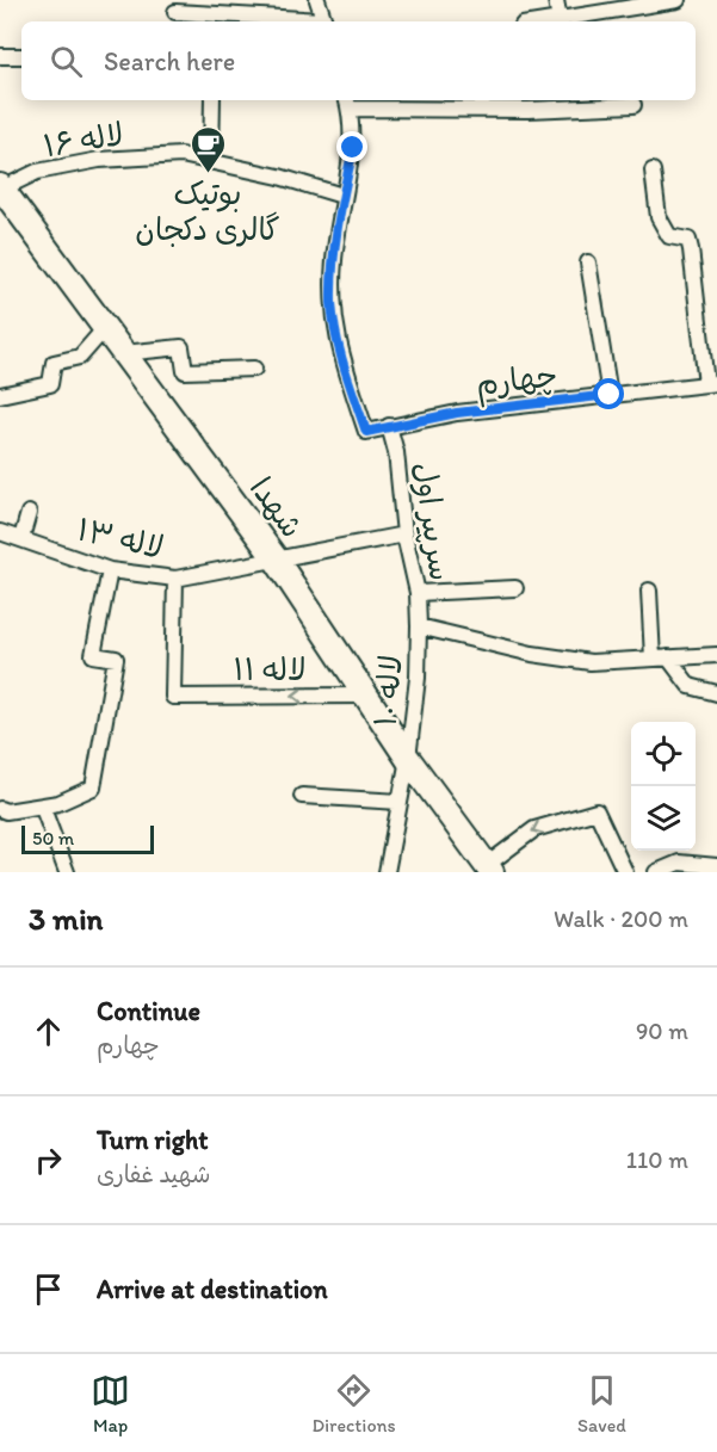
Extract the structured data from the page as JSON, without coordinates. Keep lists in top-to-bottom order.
{
  "streets": {
    "main road": ["شهدا"],
    "street": [
      "لاله ۱۶",
      "چهارم",
      "سرپیر اول",
      "لاله ۱۳",
      "۱۱ لاله",
      "لاله ۱۰"
    ]
  },
  "crossings": [
    ["لاله ۱۶", "چهارم"],
    ["لاله ۱۶", "شهدا"],
    ["چهارم", "سرپیر اول"],
    ["شهدا", "لاله ۱۳"],
    ["شهدا", "۱۱ لاله"],
    ["شهدا", "لاله ۱۰"],
    ["سرپیر اول", "لاله ۱۳"],
    ["سرپیر اول", "لاله ۱۰"],
    ["لاله ۱۳", "۱۱ لاله"]
  ],
  "places": {
    "cafe": ["بوتیک گالری دکجان"]
  },
  "scale_bar": "50 m",
  "page": {
    "search": "Search here",
    "scale": "50 m",
    "heading": ["3 min", "Walk · 200 m"],
    "list": [
      ["Continue", "چهارم", "90 m"],
      ["Turn right", "شهید غفاری", "110 m"],
      "Arrive at destination"
    ],
    "nav": ["Map", "Directions", "Saved"]
  }
}
